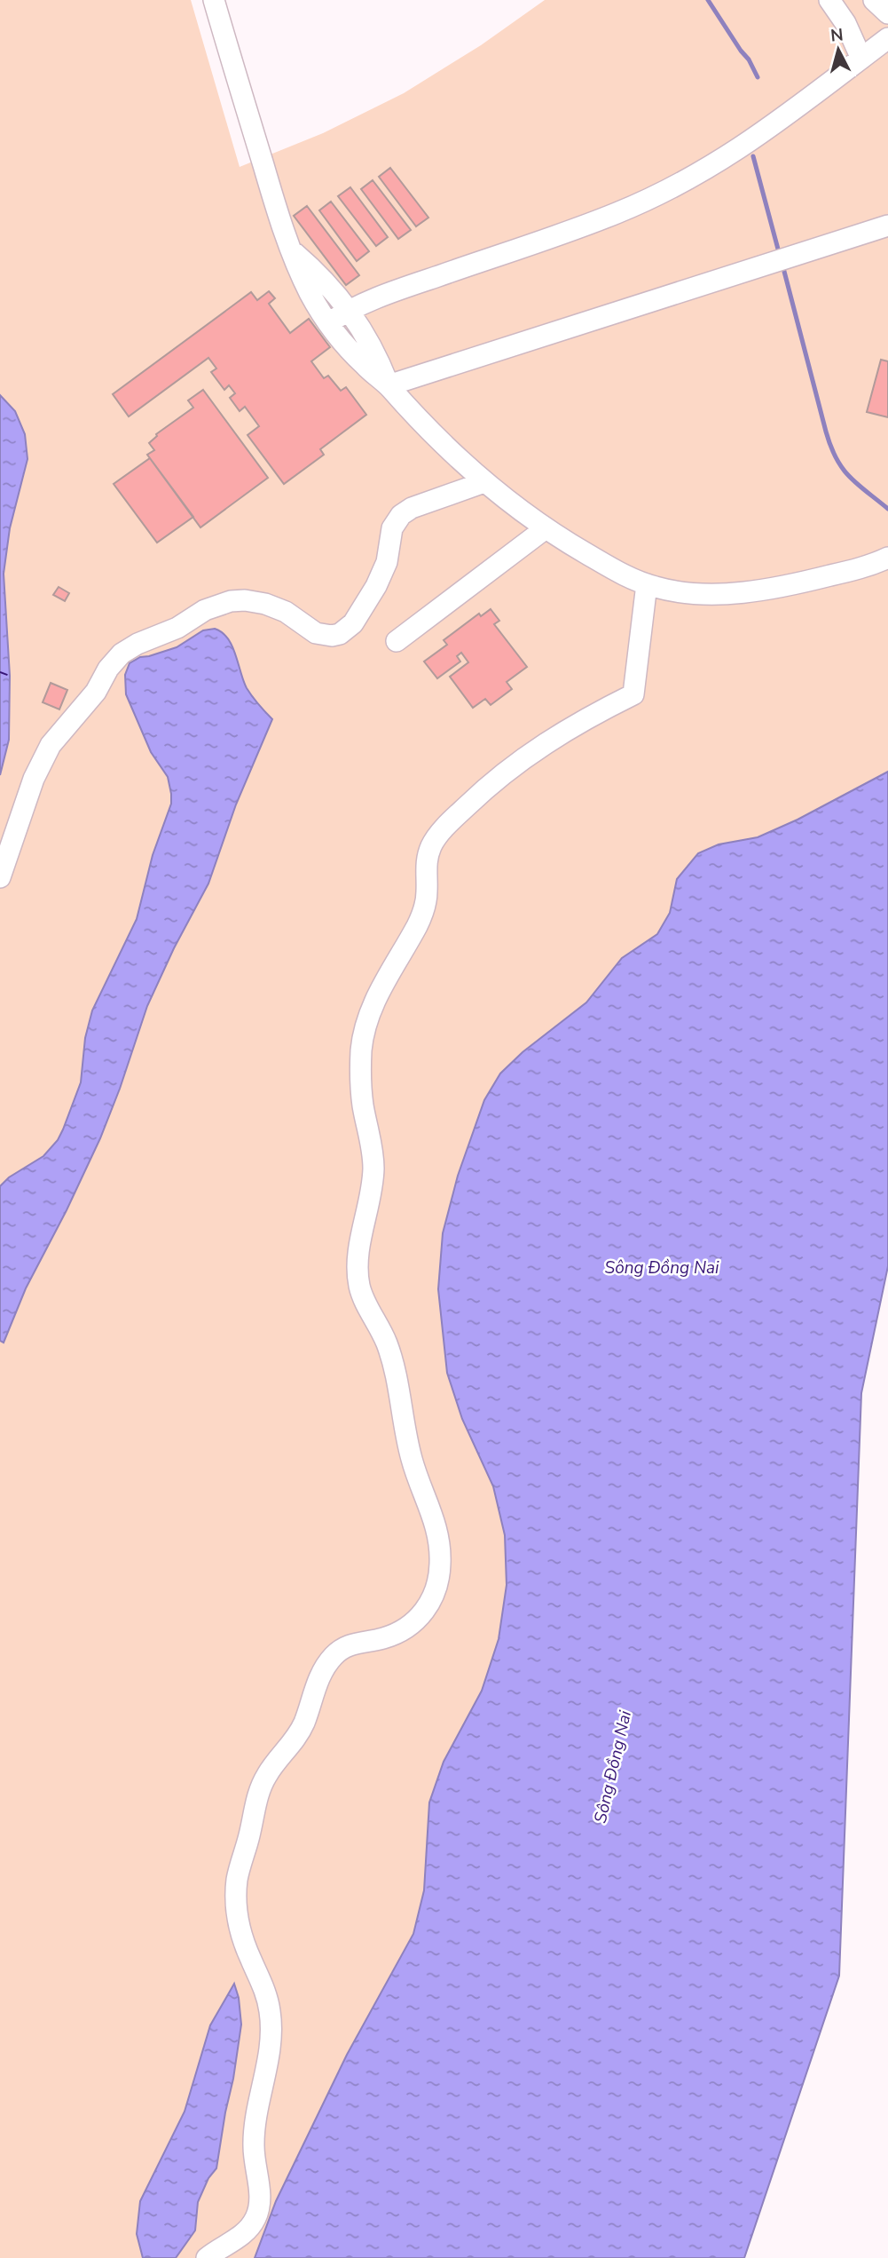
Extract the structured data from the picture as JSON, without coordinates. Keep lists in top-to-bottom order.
{
  "water": ["Sông Đồng Nai"],
  "north": "top"
}
